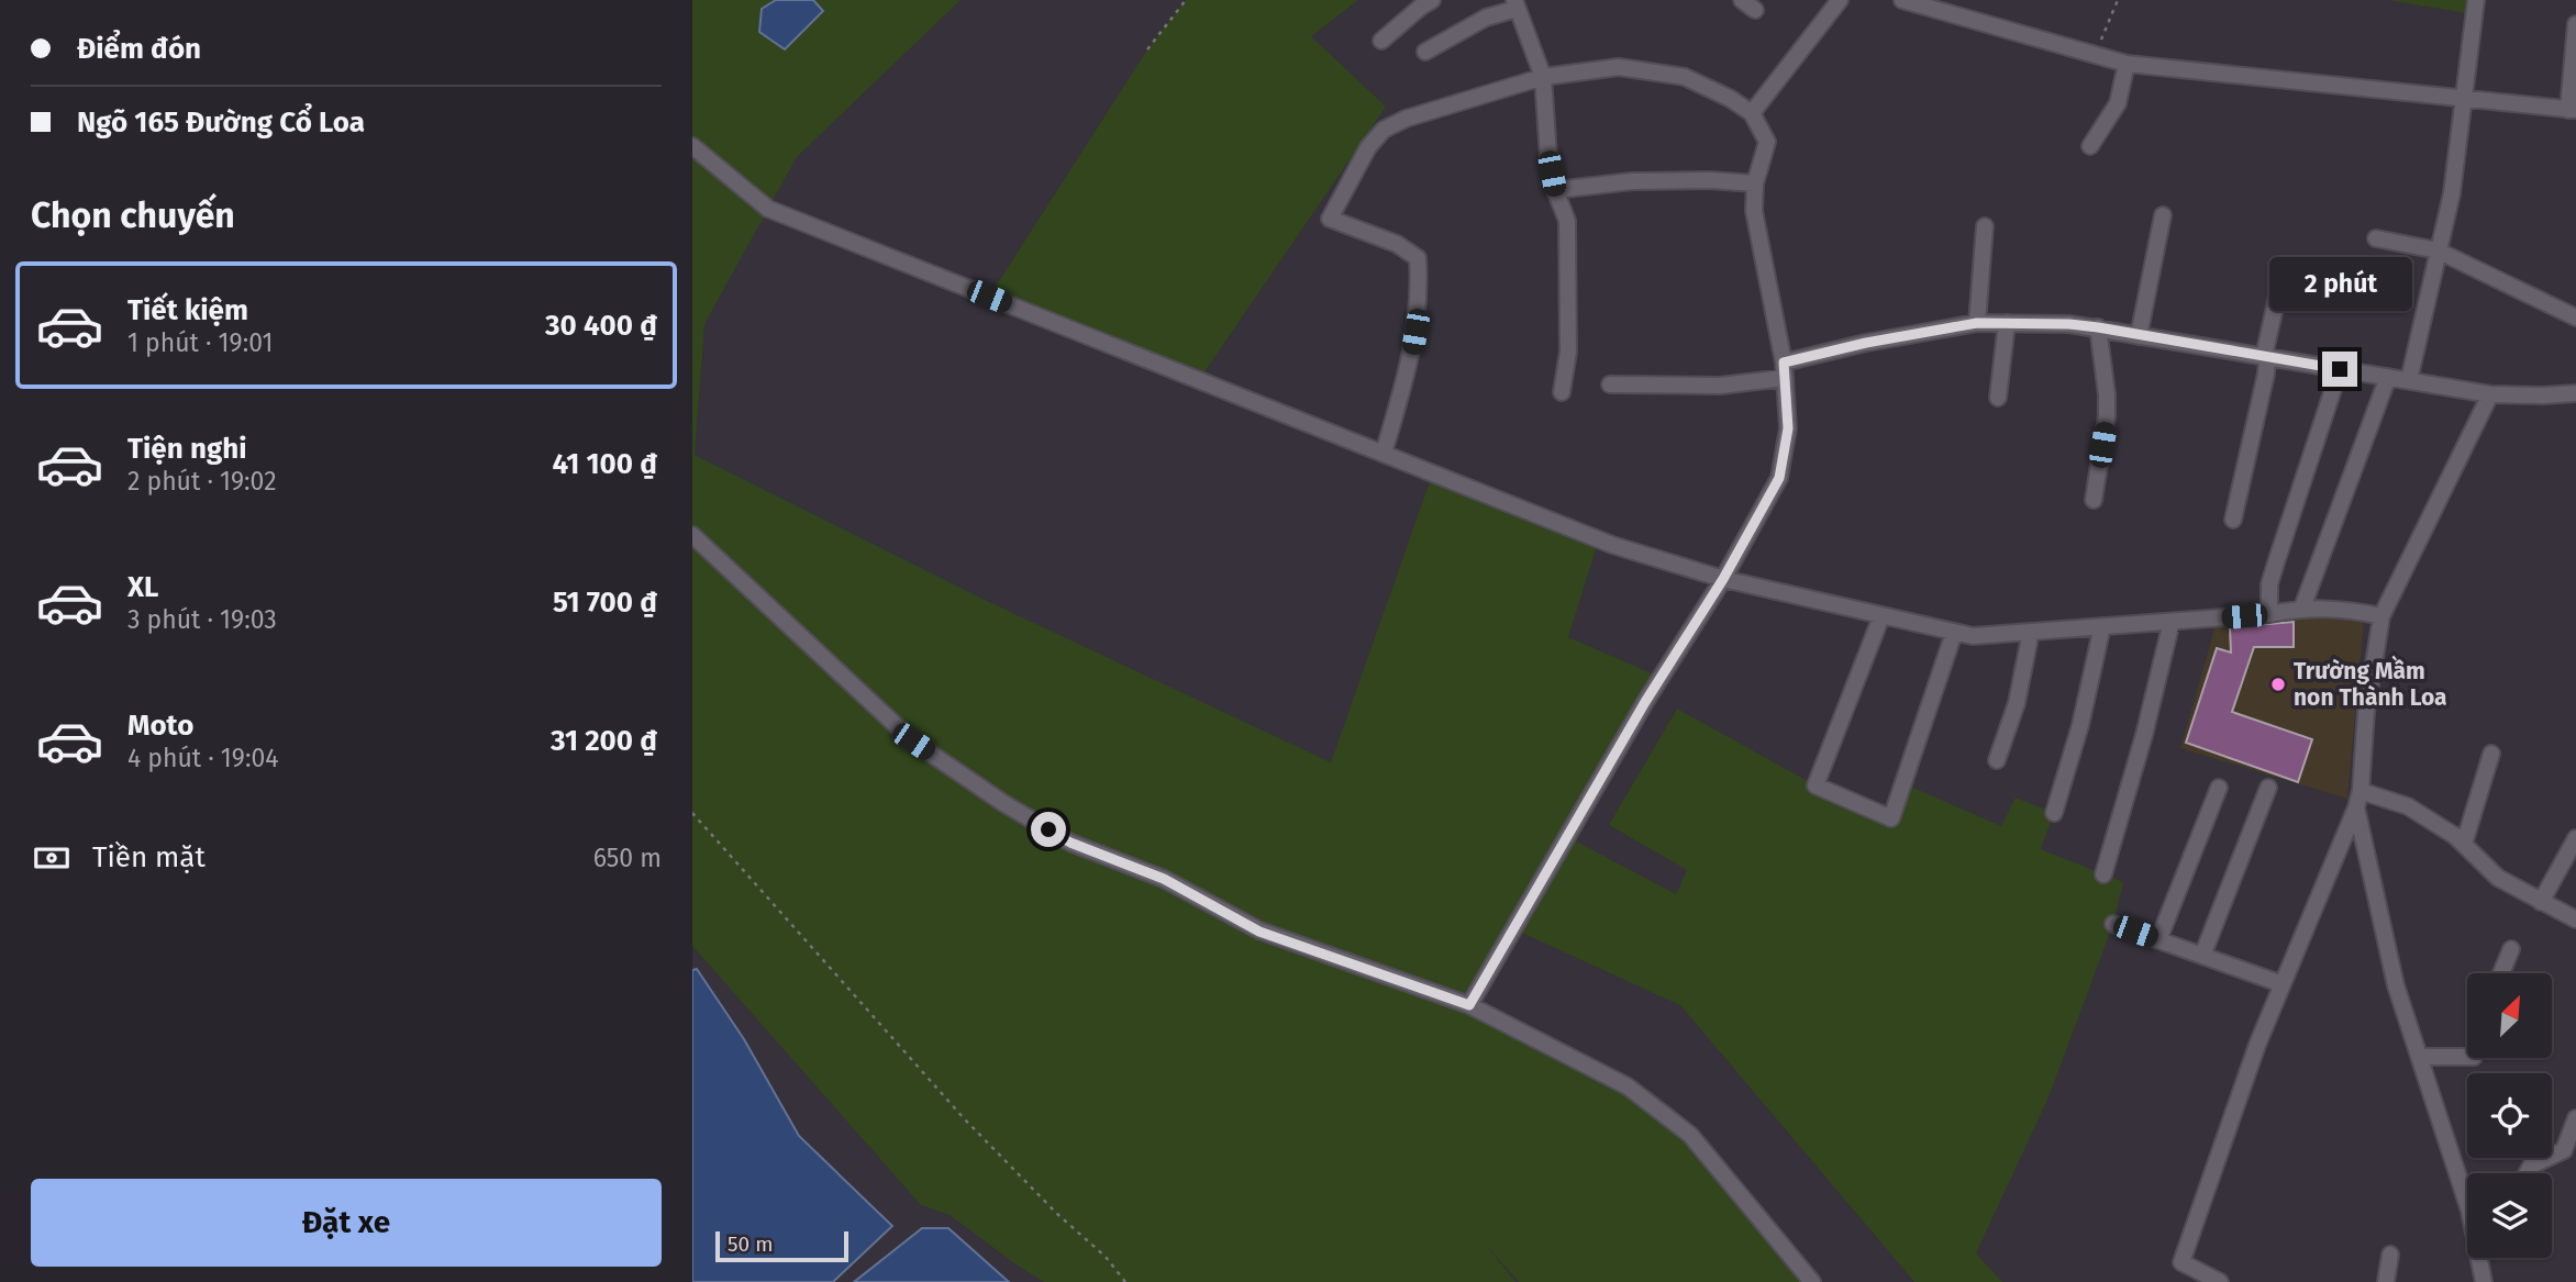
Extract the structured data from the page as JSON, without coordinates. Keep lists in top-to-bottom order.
{
  "places": ["Trường Mầm non Thành Loa"],
  "scale_bar": "50 m",
  "north": "top right",
  "page": {
    "banner": ["Điểm đón", "Ngõ 165 Đường Cổ Loa"],
    "heading": "Chọn chuyến",
    "bubble": "2 phút",
    "list": [
      {
        "name": "Tiết kiệm",
        "note": "1 phút · 19:01",
        "value": "30 400 ₫"
      },
      {
        "name": "Tiện nghi",
        "note": "2 phút · 19:02",
        "value": "41 100 ₫"
      },
      {
        "name": "XL",
        "note": "3 phút · 19:03",
        "value": "51 700 ₫"
      },
      {
        "name": "Moto",
        "note": "4 phút · 19:04",
        "value": "31 200 ₫"
      }
    ],
    "pay": ["Tiền mặt", "650 m"],
    "buttons": "Đặt xe",
    "scale": "50 m"
  }
}
